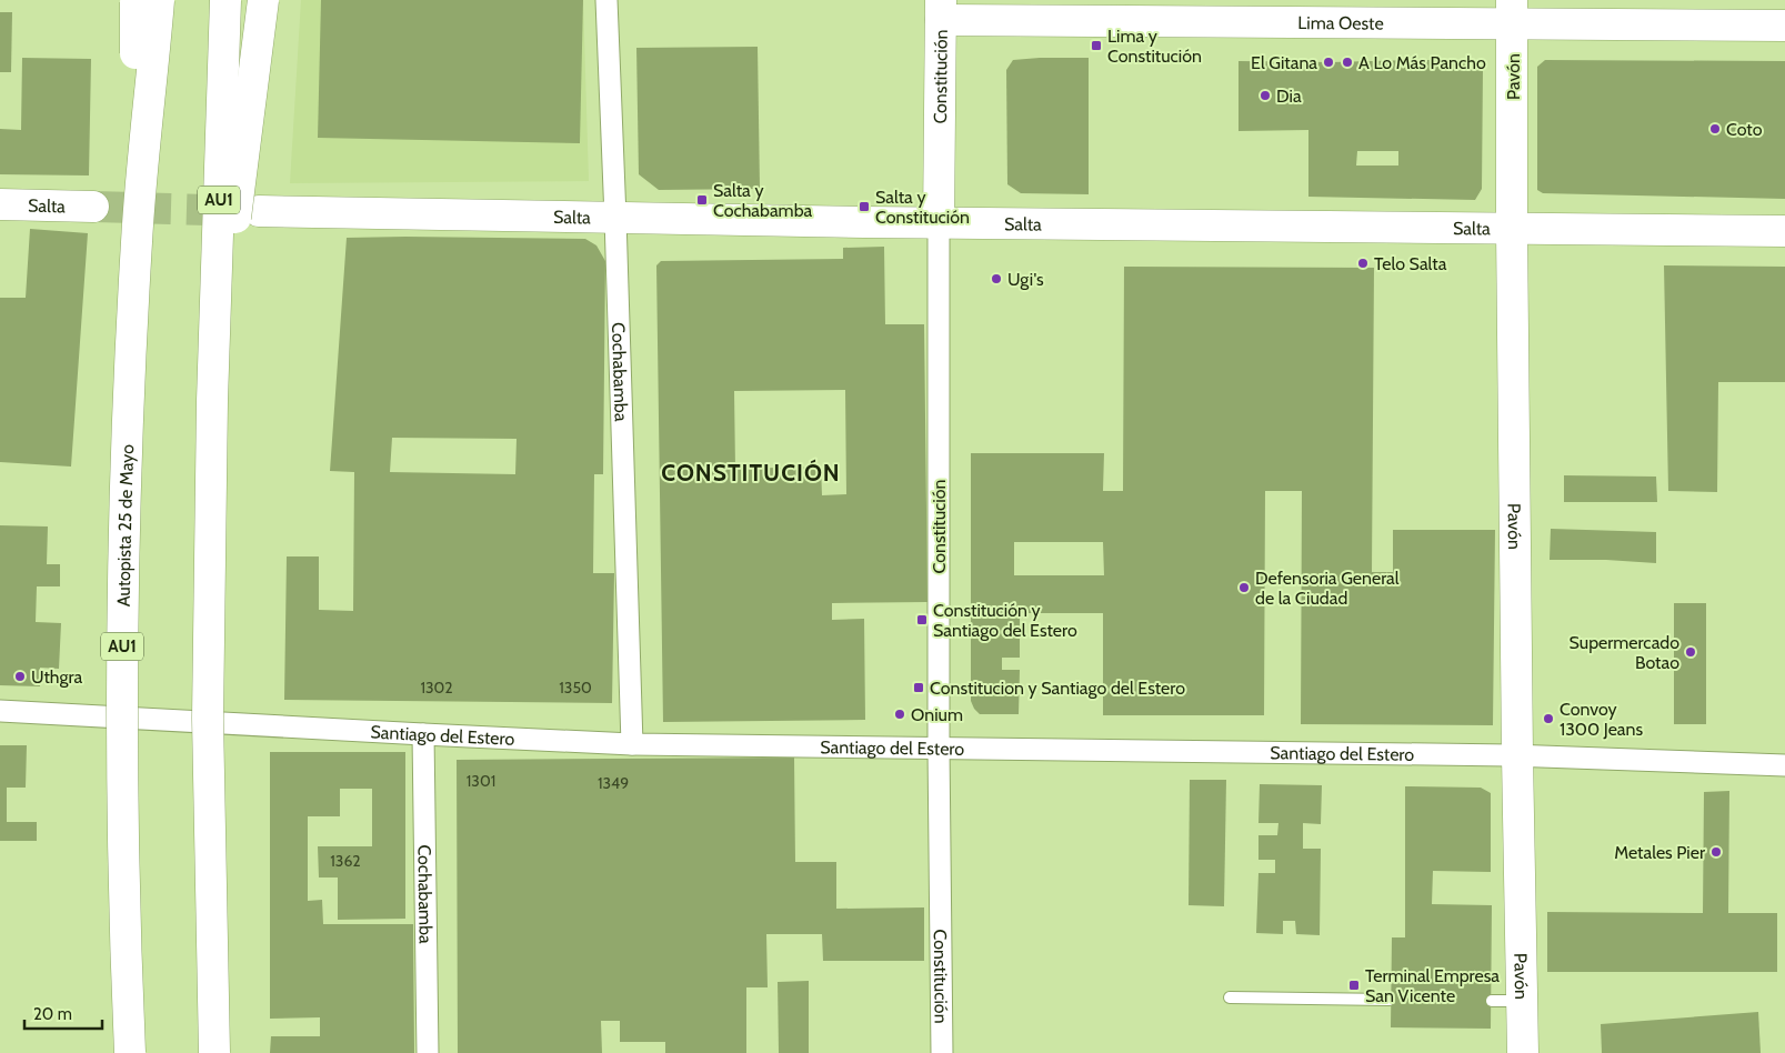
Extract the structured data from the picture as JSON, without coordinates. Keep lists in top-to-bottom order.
{
  "streets": {
    "main road": [
      "Lima Oeste",
      "Constitución",
      "Pavón",
      "AU1",
      "Salta",
      "Autopista 25 de Mayo"
    ],
    "street": ["Cochabamba", "Santiago del Estero"]
  },
  "crossings": [
    ["Lima Oeste", "Constitución"],
    ["Lima Oeste", "Pavón"],
    ["Constitución", "Salta"],
    ["Constitución", "Santiago del Estero"],
    ["Pavón", "Salta"],
    ["Pavón", "Santiago del Estero"],
    ["Salta", "Cochabamba"],
    ["Cochabamba", "Santiago del Estero"]
  ],
  "districts": ["CONSTITUCIÓN"],
  "places": {
    "transit": [
      "Lima y Constitución",
      "Salta y Cochabamba",
      "Salta y Constitución",
      "Constitución y Santiago del Estero",
      "Constitucion y Santiago del Estero",
      "Terminal Empresa San Vicente"
    ],
    "other": [
      "El Gitana",
      "A Lo Más Pancho",
      "Dia",
      "Coto",
      "Telo Salta",
      "Ugi's",
      "Defensoria General de la Ciudad",
      "Supermercado Botao",
      "Uthgra",
      "Onium",
      "Convoy 1300 Jeans",
      "Metales Pier"
    ]
  },
  "house_numbers": [
    "1302",
    "1350",
    "1301",
    "1349",
    "1362"
  ],
  "scale_bar": "20 m"
}
